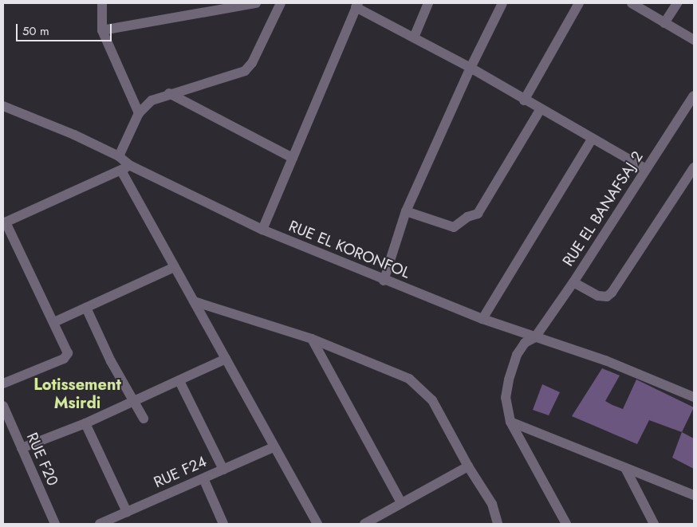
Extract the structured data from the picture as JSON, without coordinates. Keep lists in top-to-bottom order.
{
  "streets": {
    "street": [
      "RUE EL BANAFSAJ 2",
      "RUE EL KORONFOL",
      "RUE F20",
      "RUE F24"
    ]
  },
  "crossings": [
    ["RUE EL BANAFSAJ 2", "RUE EL KORONFOL"]
  ],
  "districts": ["Lotissement Msirdi"],
  "scale_bar": "50 m"
}
